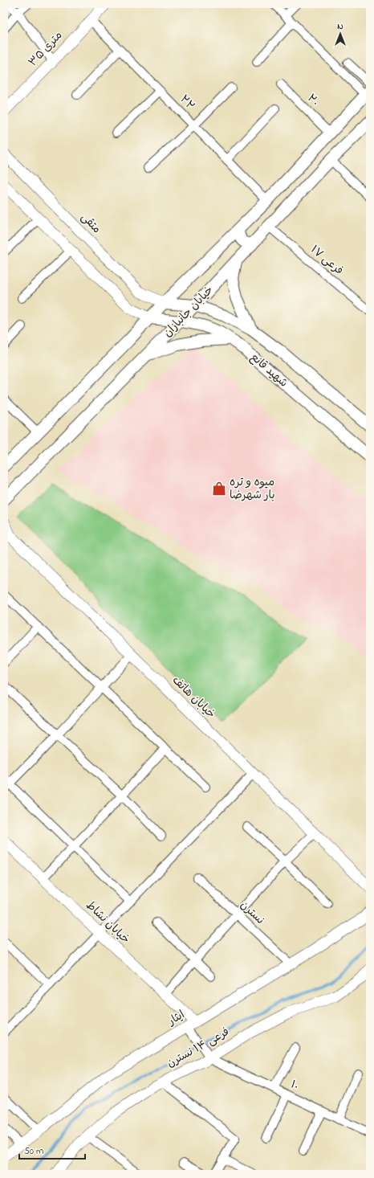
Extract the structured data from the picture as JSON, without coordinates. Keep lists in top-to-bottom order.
{
  "streets": {
    "main road": ["خیابان جانبازان", "شهید قانع"],
    "street": [
      "۳۵ متری",
      "۲۰",
      "۲۲",
      "متقی",
      "فرعی ۱۷",
      "خیابان هاتف",
      "نسترن",
      "خیابان نشاط",
      "ایثار",
      "فرعی ۱۴ نسترن",
      "۱۰"
    ]
  },
  "crossings": [
    ["۳۵ متری", "۲۲"],
    ["۲۰", "خیابان جانبازان"],
    ["۲۲", "خیابان جانبازان"],
    ["متقی", "خیابان جانبازان"],
    ["متقی", "شهید قانع"],
    ["فرعی ۱۷", "خیابان جانبازان"],
    ["خیابان جانبازان", "شهید قانع"],
    ["نسترن", "ایثار"],
    ["خیابان نشاط", "ایثار"],
    ["فرعی ۱۴ نسترن", "۱۰"]
  ],
  "places": {
    "shop": ["میوه و تره بار شهرضا"]
  },
  "scale_bar": "50 m",
  "north": "top"
}
